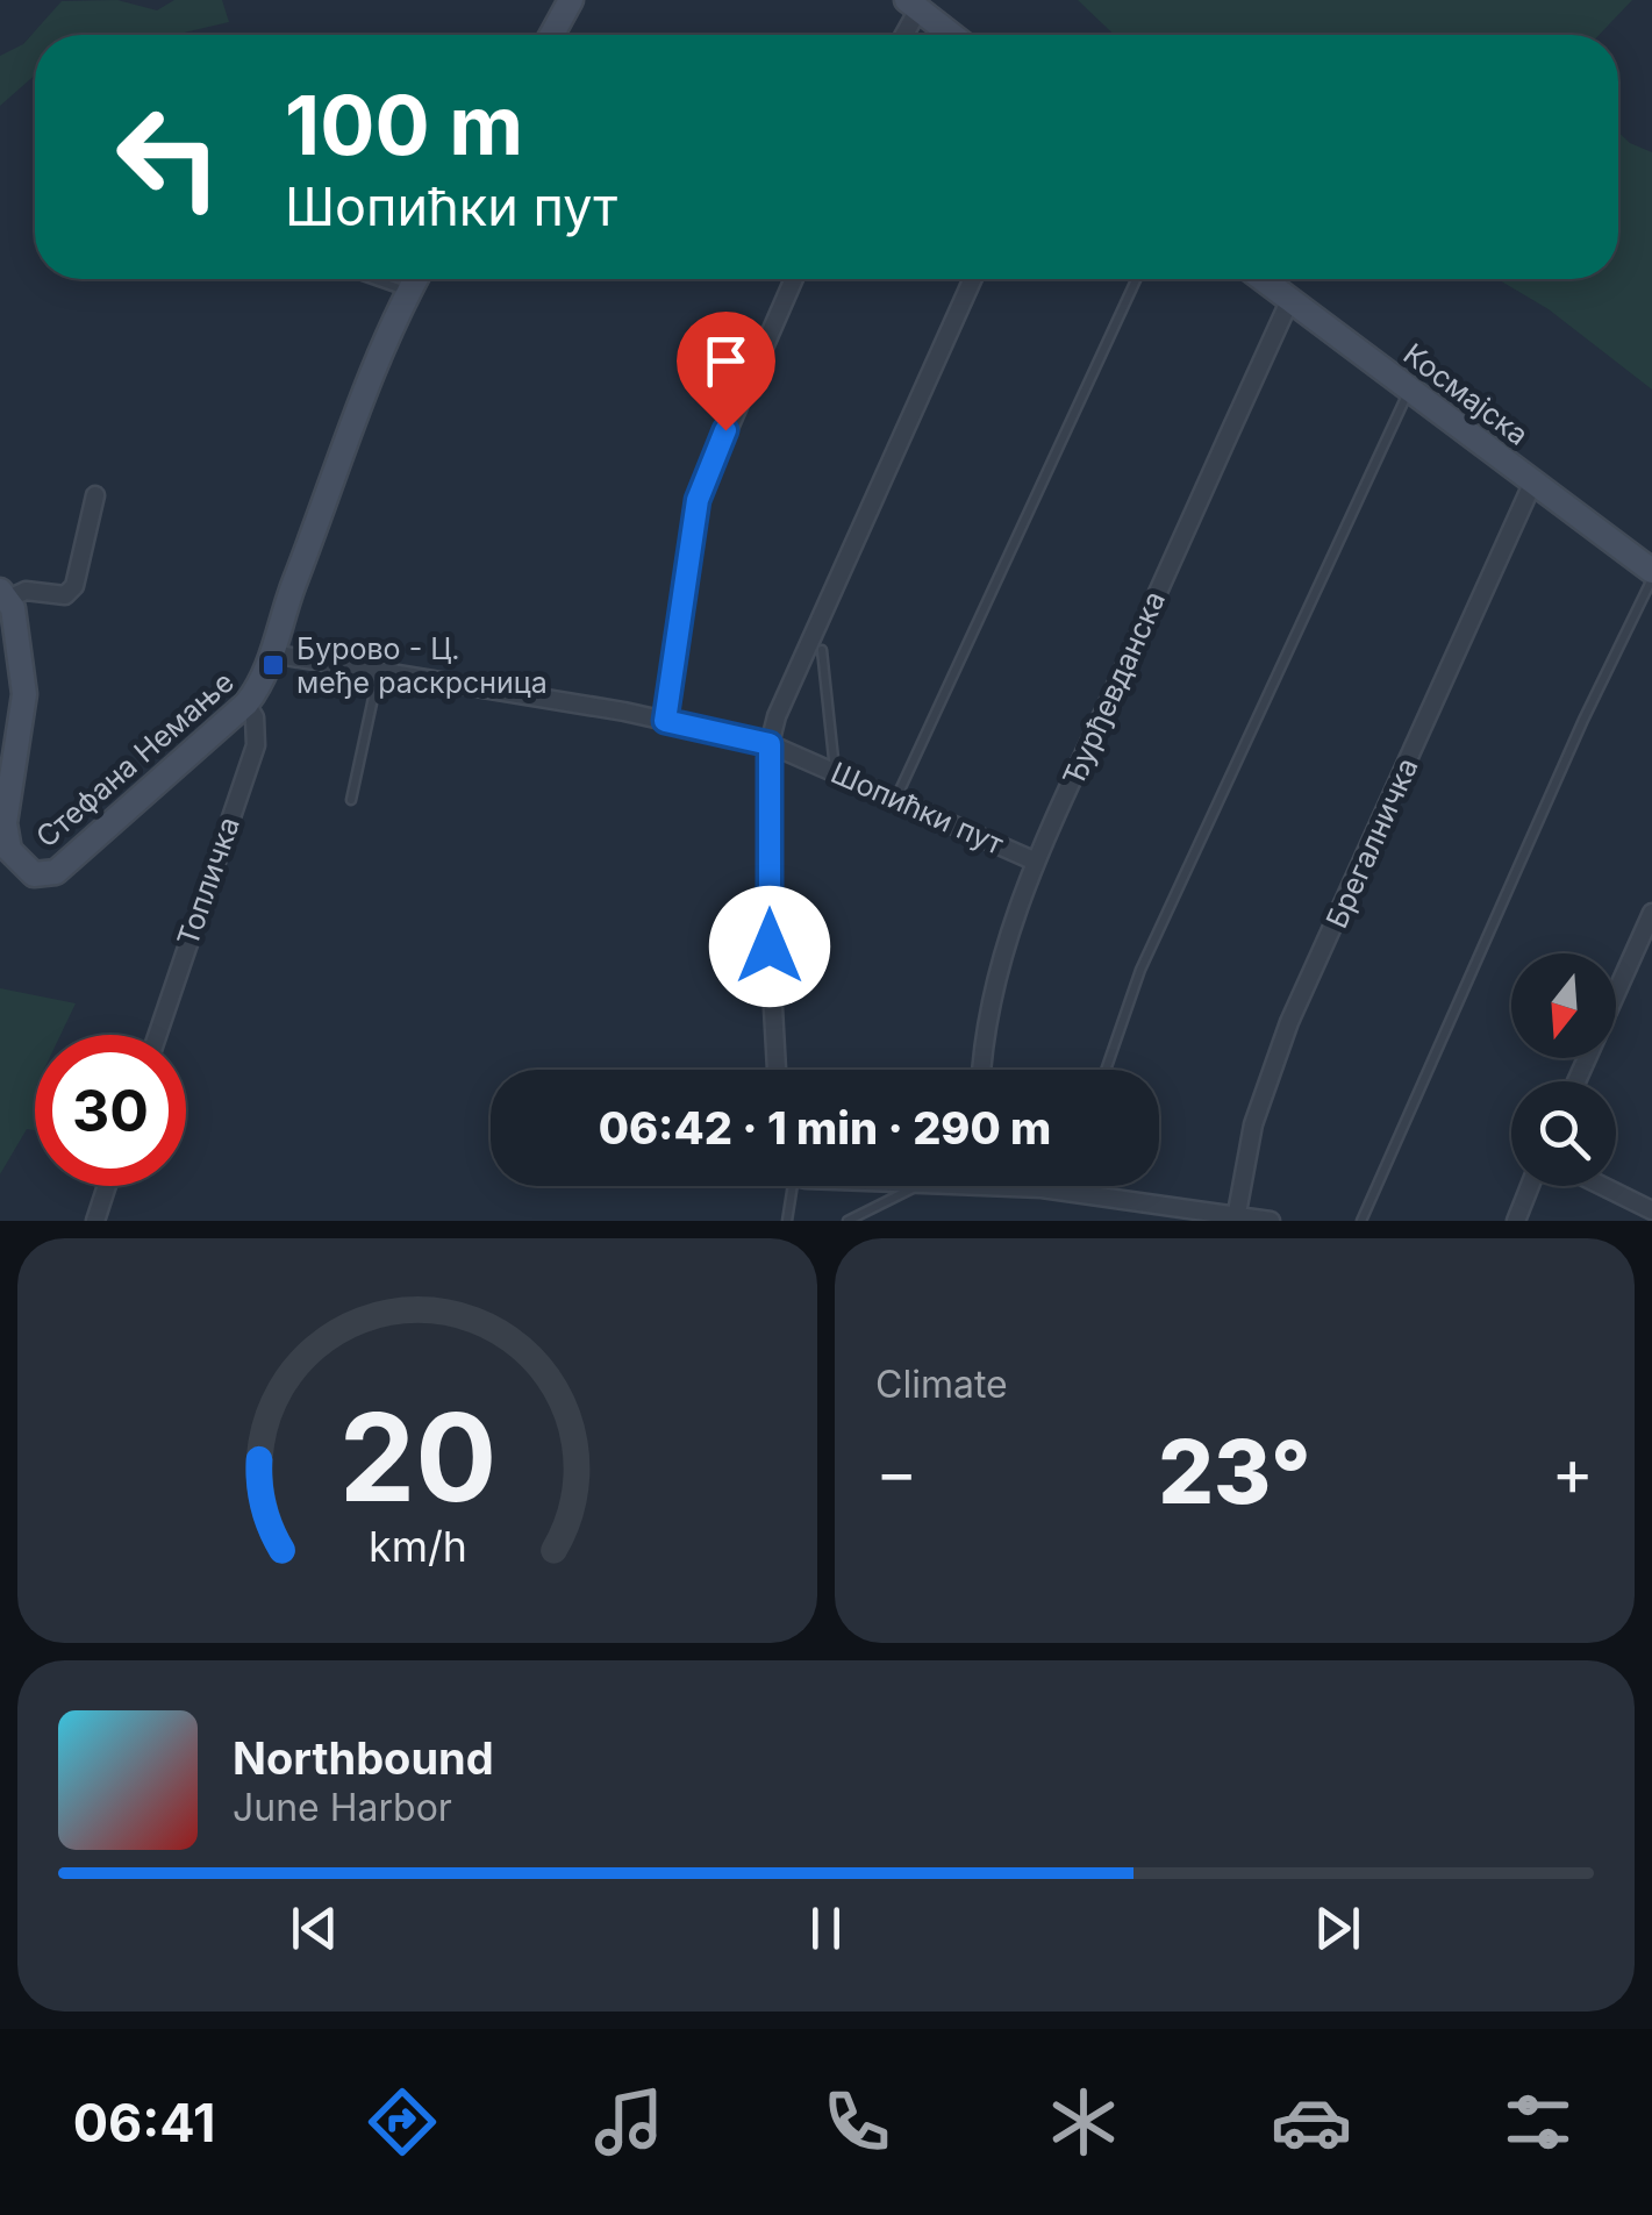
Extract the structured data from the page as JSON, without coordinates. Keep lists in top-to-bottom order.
{
  "streets": {
    "street": [
      "Космајска",
      "Ђурђевданска",
      "Стефана Немање",
      "Шопићки пут",
      "Брегалничка",
      "Топличка"
    ]
  },
  "crossings": [
    ["Космајска", "Ђурђевданска"],
    ["Космајска", "Брегалничка"],
    ["Ђурђевданска", "Шопићки пут"],
    ["Стефана Немање", "Шопићки пут"],
    ["Стефана Немање", "Топличка"]
  ],
  "places": {
    "transit": ["Бурово - Ц. међе раскрсница"]
  },
  "north": "bottom",
  "page": {
    "turn": ["100 m", "Шопићки пут"],
    "limit": "30",
    "trip": "06:42 · 1 min · 290 m",
    "tile": "Climate",
    "heat": ["−", "23°", "+"],
    "song": ["Northbound", "June Harbor"],
    "tabs": "06:41",
    "gauge": ["20", "km/h"]
  }
}
